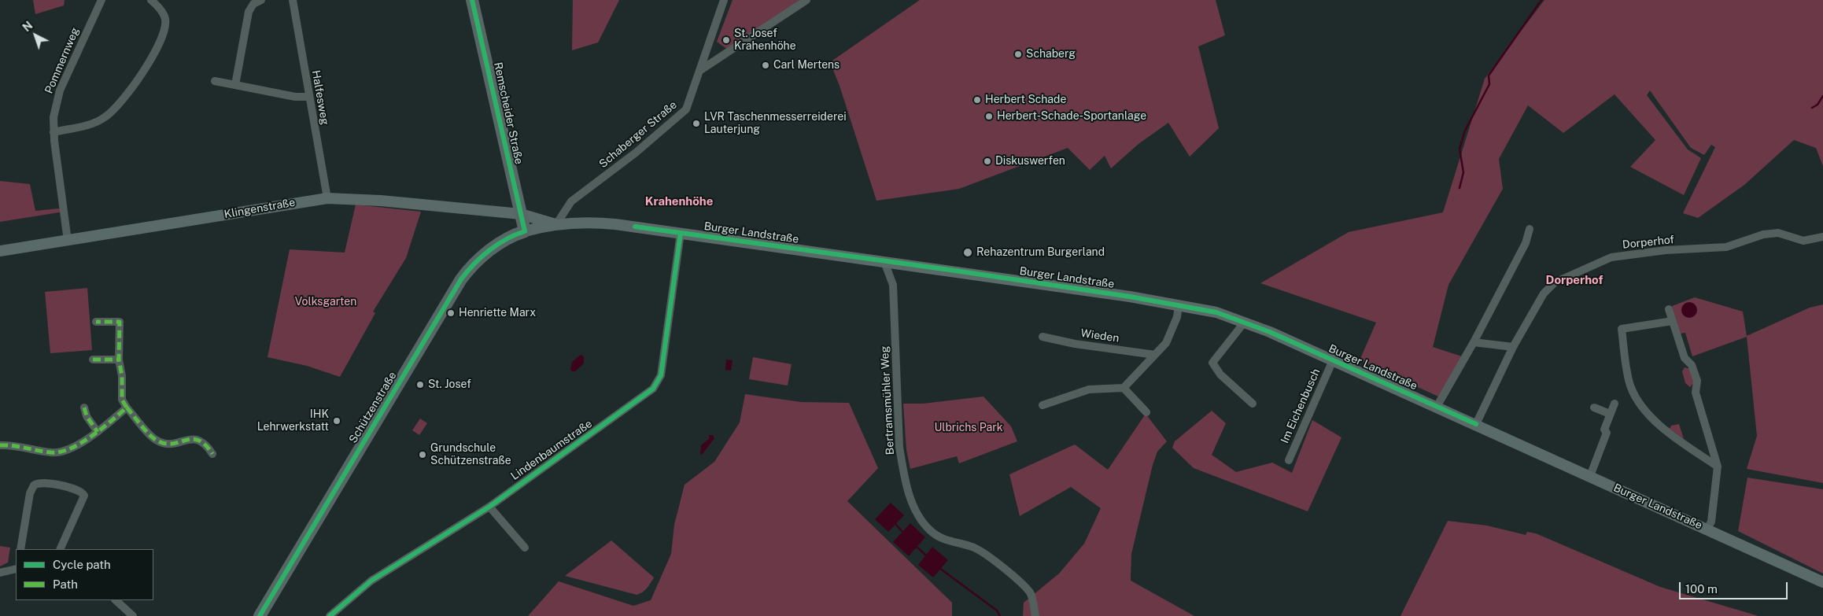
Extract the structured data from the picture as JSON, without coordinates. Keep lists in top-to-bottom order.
{
  "streets": {
    "main road": [
      "Remscheider Straße",
      "Klingenstraße",
      "Burger Landstraße",
      "Schützenstraße"
    ],
    "street": [
      "Pommernweg",
      "Halfesweg",
      "Schaberger Straße",
      "Dorperhof",
      "Wieden",
      "Bertramsmühler Weg",
      "Im Eichenbusch",
      "Lindenbaumstraße"
    ]
  },
  "crossings": [
    ["Pommernweg", "Klingenstraße"],
    ["Halfesweg", "Klingenstraße"],
    ["Remscheider Straße", "Klingenstraße"],
    ["Remscheider Straße", "Burger Landstraße"],
    ["Remscheider Straße", "Schützenstraße"],
    ["Schaberger Straße", "Burger Landstraße"],
    ["Klingenstraße", "Burger Landstraße"],
    ["Burger Landstraße", "Dorperhof"],
    ["Burger Landstraße", "Bertramsmühler Weg"],
    ["Burger Landstraße", "Im Eichenbusch"],
    ["Burger Landstraße", "Schützenstraße"],
    ["Burger Landstraße", "Lindenbaumstraße"]
  ],
  "districts": ["Krahenhöhe", "Dorperhof"],
  "parks": ["Volksgarten", "Ulbrichs Park"],
  "places": [
    "St. Josef Krahenhöhe",
    "Schaberg",
    "Carl Mertens",
    "Herbert Schade",
    "Herbert-Schade-Sportanlage",
    "LVR Taschenmesserreiderei Lauterjung",
    "Diskuswerfen",
    "Rehazentrum Burgerland",
    "Henriette Marx",
    "St. Josef",
    "IHK Lehrwerkstatt",
    "Grundschule Schützenstraße"
  ],
  "legend": ["Cycle path", "Path"],
  "scale_bar": "100 m",
  "north": "top left"
}
